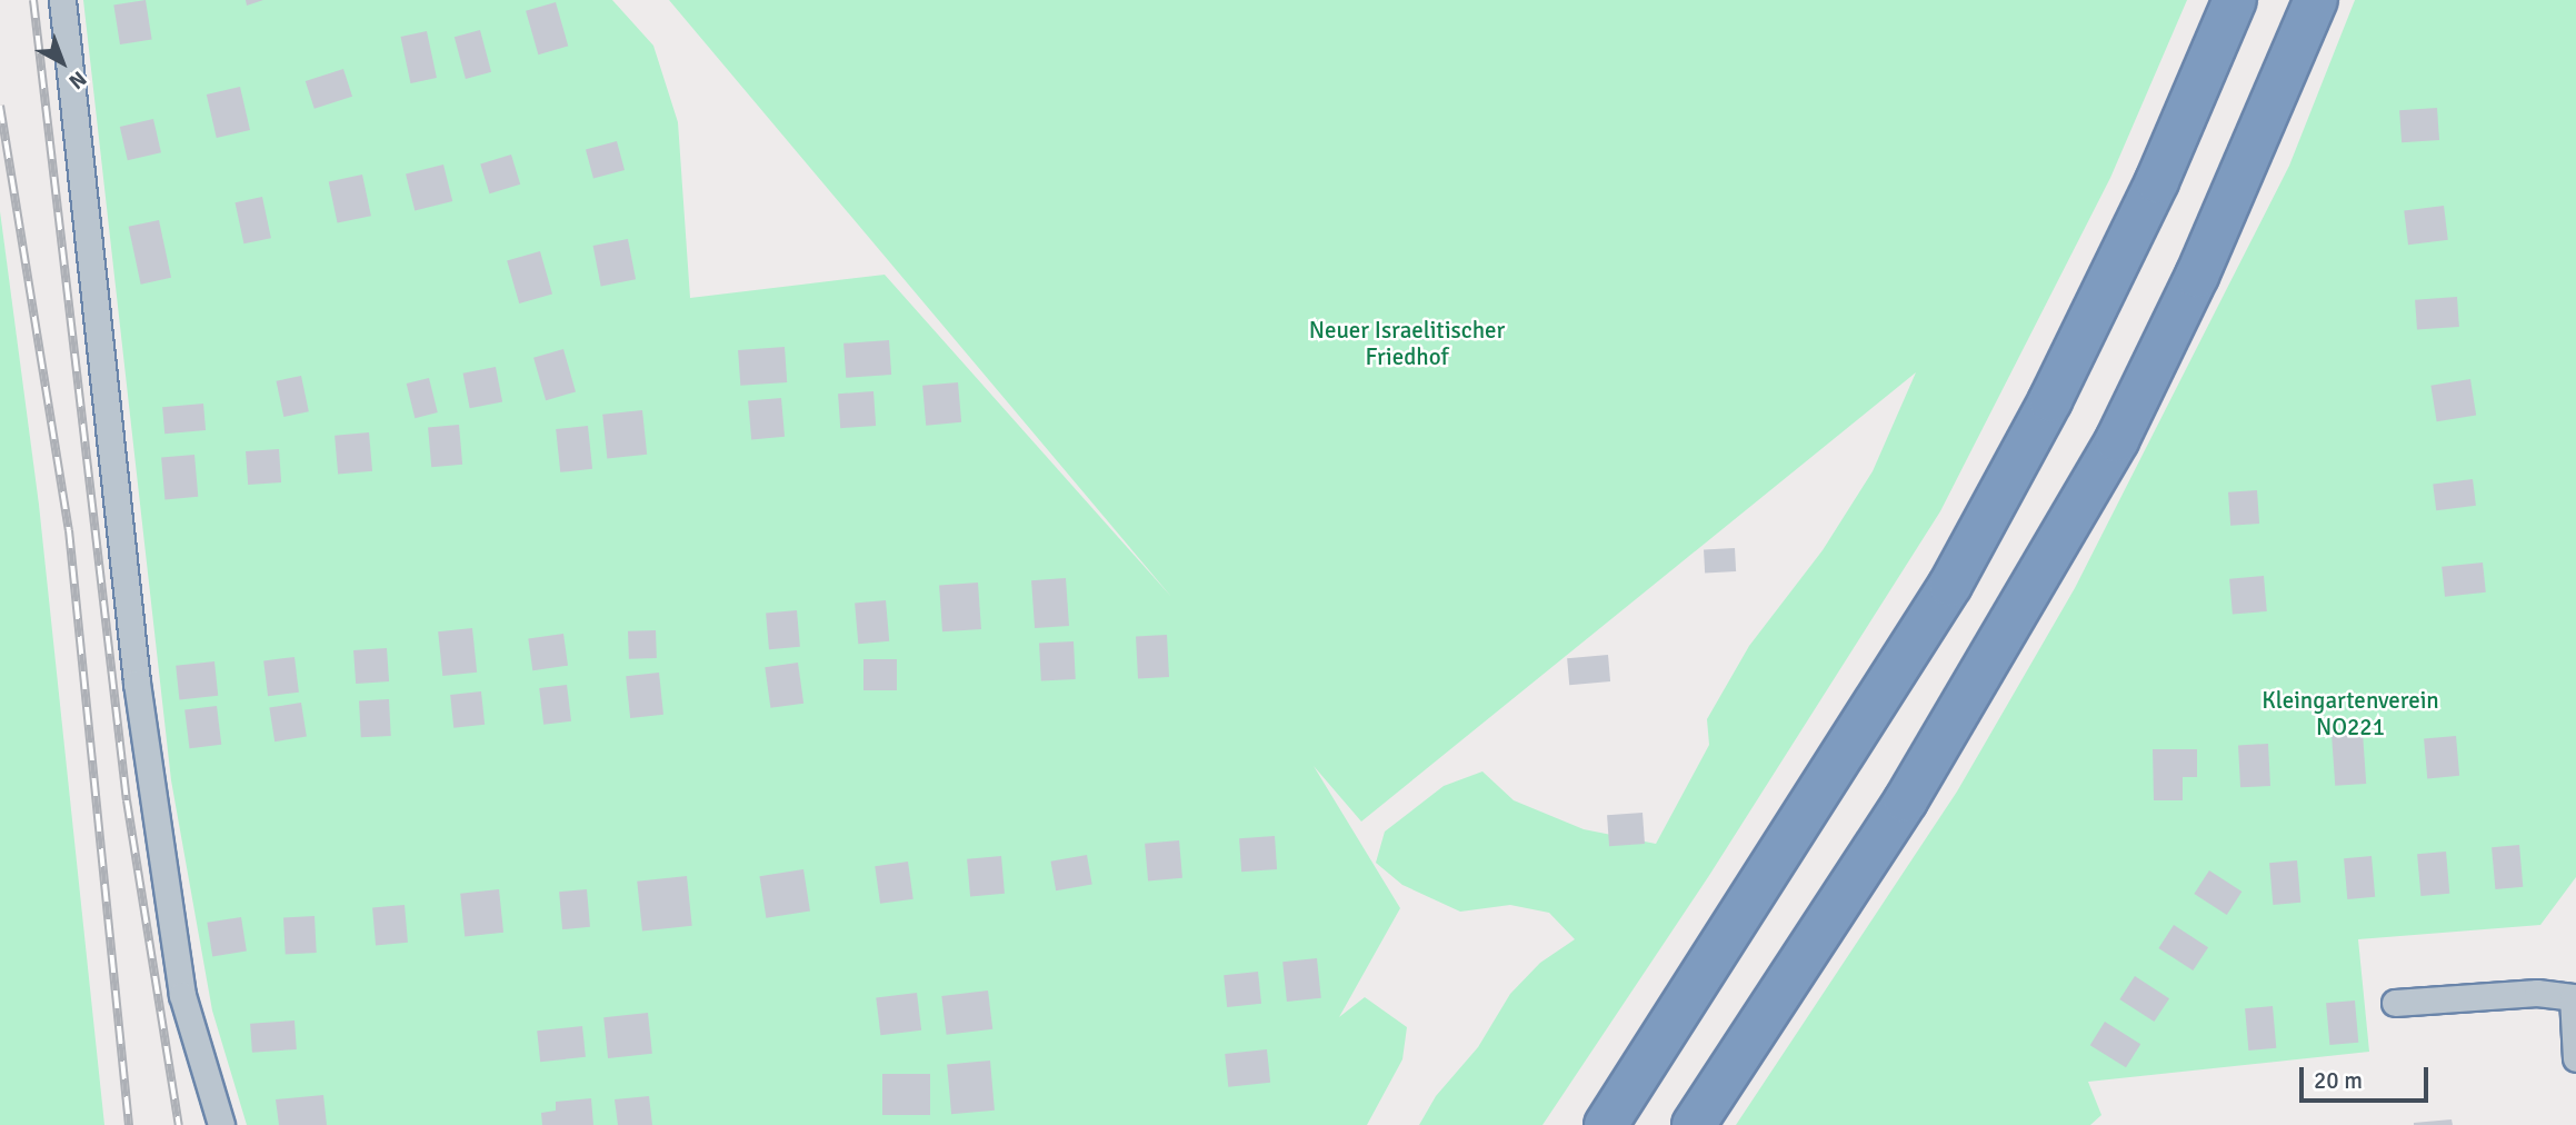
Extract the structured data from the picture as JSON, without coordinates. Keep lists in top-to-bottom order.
{
  "parks": ["Neuer Israelitischer Friedhof", "Kleingartenverein NO221"],
  "scale_bar": "20 m",
  "north": "bottom right"
}
